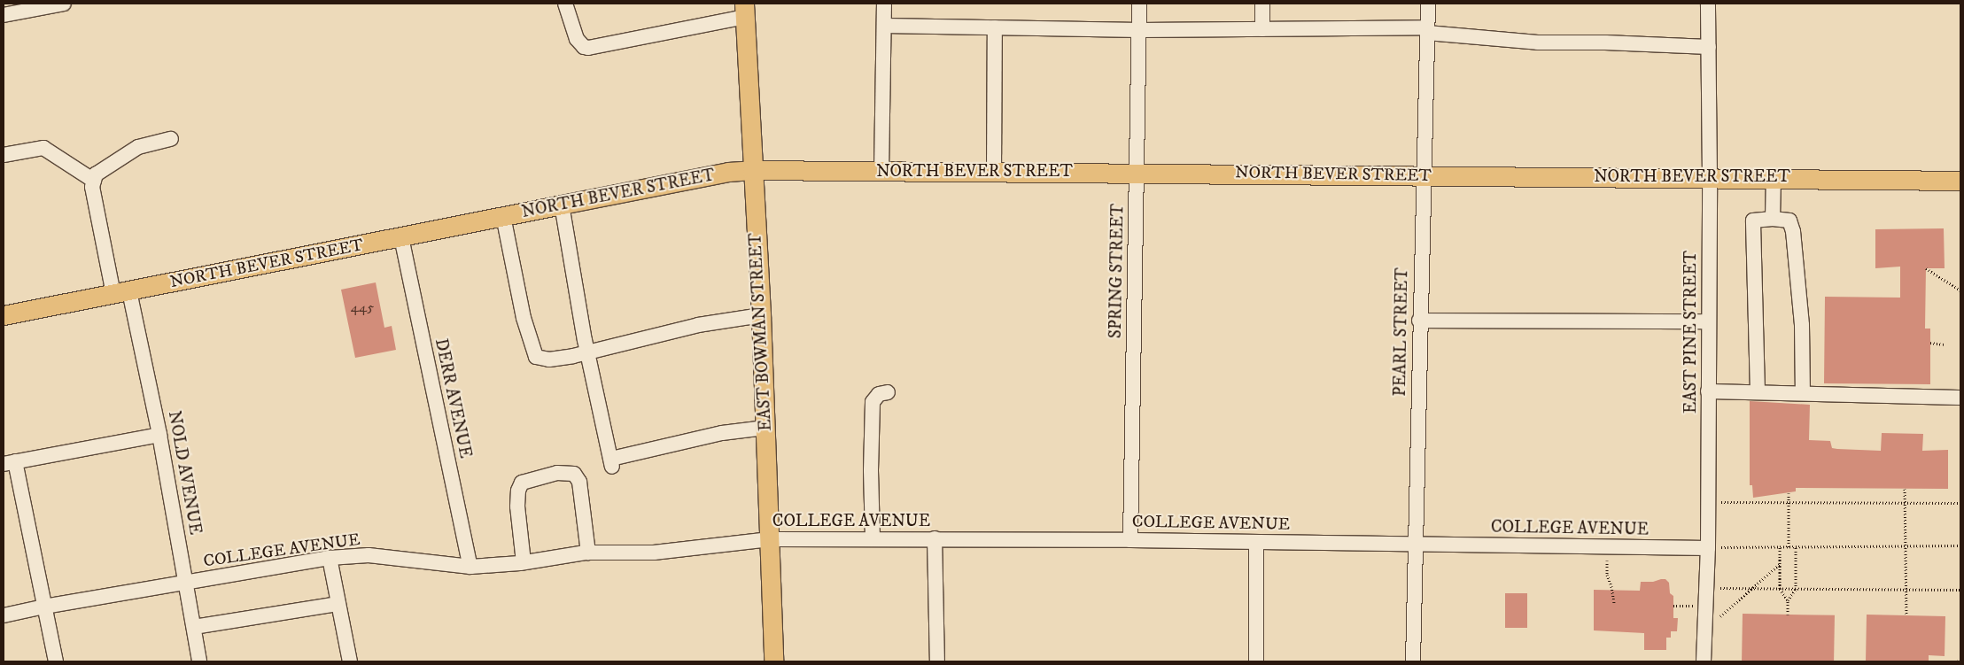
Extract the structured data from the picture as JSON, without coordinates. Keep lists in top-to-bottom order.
{
  "streets": {
    "main road": ["NORTH BEVER STREET", "EAST BOWMAN STREET"],
    "street": [
      "SPRING STREET",
      "PEARL STREET",
      "EAST PINE STREET",
      "DERR AVENUE",
      "NOLD AVENUE",
      "COLLEGE AVENUE"
    ]
  },
  "crossings": [
    ["NORTH BEVER STREET", "SPRING STREET"],
    ["NORTH BEVER STREET", "EAST BOWMAN STREET"],
    ["NORTH BEVER STREET", "PEARL STREET"],
    ["NORTH BEVER STREET", "EAST PINE STREET"],
    ["NORTH BEVER STREET", "DERR AVENUE"],
    ["NORTH BEVER STREET", "NOLD AVENUE"],
    ["SPRING STREET", "COLLEGE AVENUE"],
    ["EAST BOWMAN STREET", "COLLEGE AVENUE"],
    ["PEARL STREET", "COLLEGE AVENUE"],
    ["EAST PINE STREET", "COLLEGE AVENUE"],
    ["DERR AVENUE", "COLLEGE AVENUE"],
    ["NOLD AVENUE", "COLLEGE AVENUE"]
  ],
  "house_numbers": ["445"]
}
